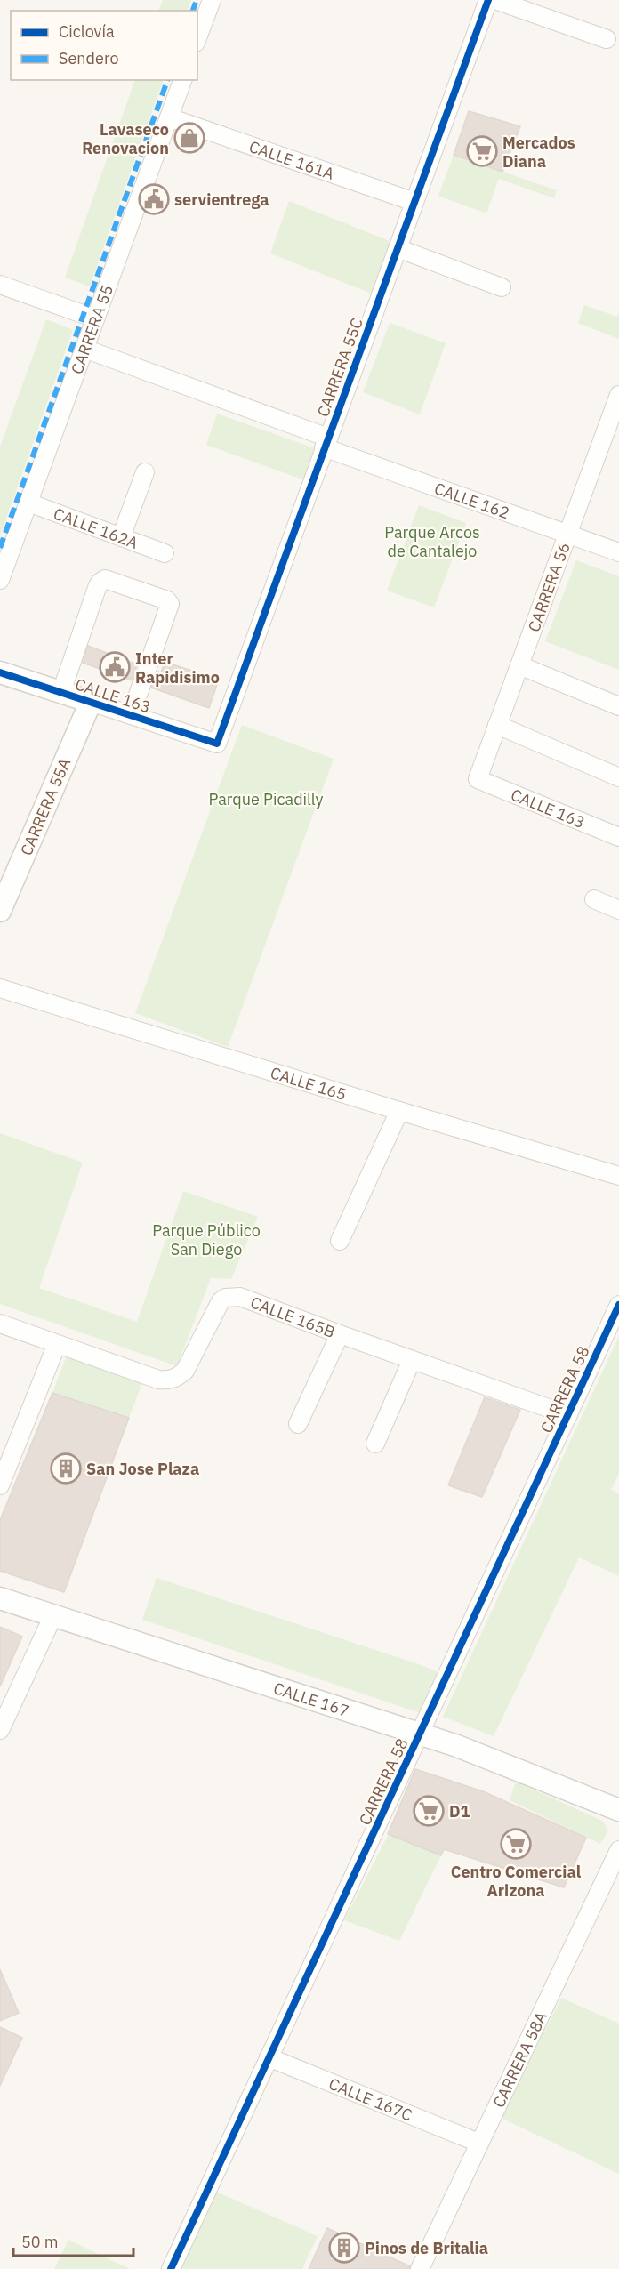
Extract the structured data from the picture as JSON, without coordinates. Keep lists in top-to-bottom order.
{
  "streets": {
    "street": [
      "CALLE 161A",
      "CARRERA 55",
      "CARRERA 55C",
      "CALLE 162",
      "CALLE 162A",
      "CARRERA 56",
      "CALLE 163",
      "CARRERA 55A",
      "CALLE 165",
      "CALLE 165B",
      "CARRERA 58",
      "CALLE 167",
      "CARRERA 58A",
      "CALLE 167C"
    ]
  },
  "crossings": [
    ["CALLE 161A", "CARRERA 55"],
    ["CALLE 161A", "CARRERA 55C"],
    ["CARRERA 55", "CALLE 162"],
    ["CARRERA 55", "CALLE 162A"],
    ["CARRERA 55C", "CALLE 162"],
    ["CARRERA 55C", "CALLE 163"],
    ["CALLE 162", "CARRERA 56"],
    ["CARRERA 56", "CALLE 163"],
    ["CALLE 163", "CARRERA 55A"],
    ["CALLE 165B", "CARRERA 58"],
    ["CARRERA 58", "CALLE 167"],
    ["CARRERA 58", "CALLE 167C"]
  ],
  "parks": ["Parque Arcos de Cantalejo", "Parque Picadilly", "Parque Público San Diego"],
  "places": {
    "shop": ["Lavaseco Renovacion"],
    "supermarket": ["Mercados Diana", "D1", "Centro Comercial Arizona"],
    "public building": ["servientrega", "Inter Rapidisimo"],
    "building": ["San Jose Plaza", "Pinos de Britalia"]
  },
  "legend": ["Ciclovía", "Sendero"],
  "scale_bar": "50 m"
}
